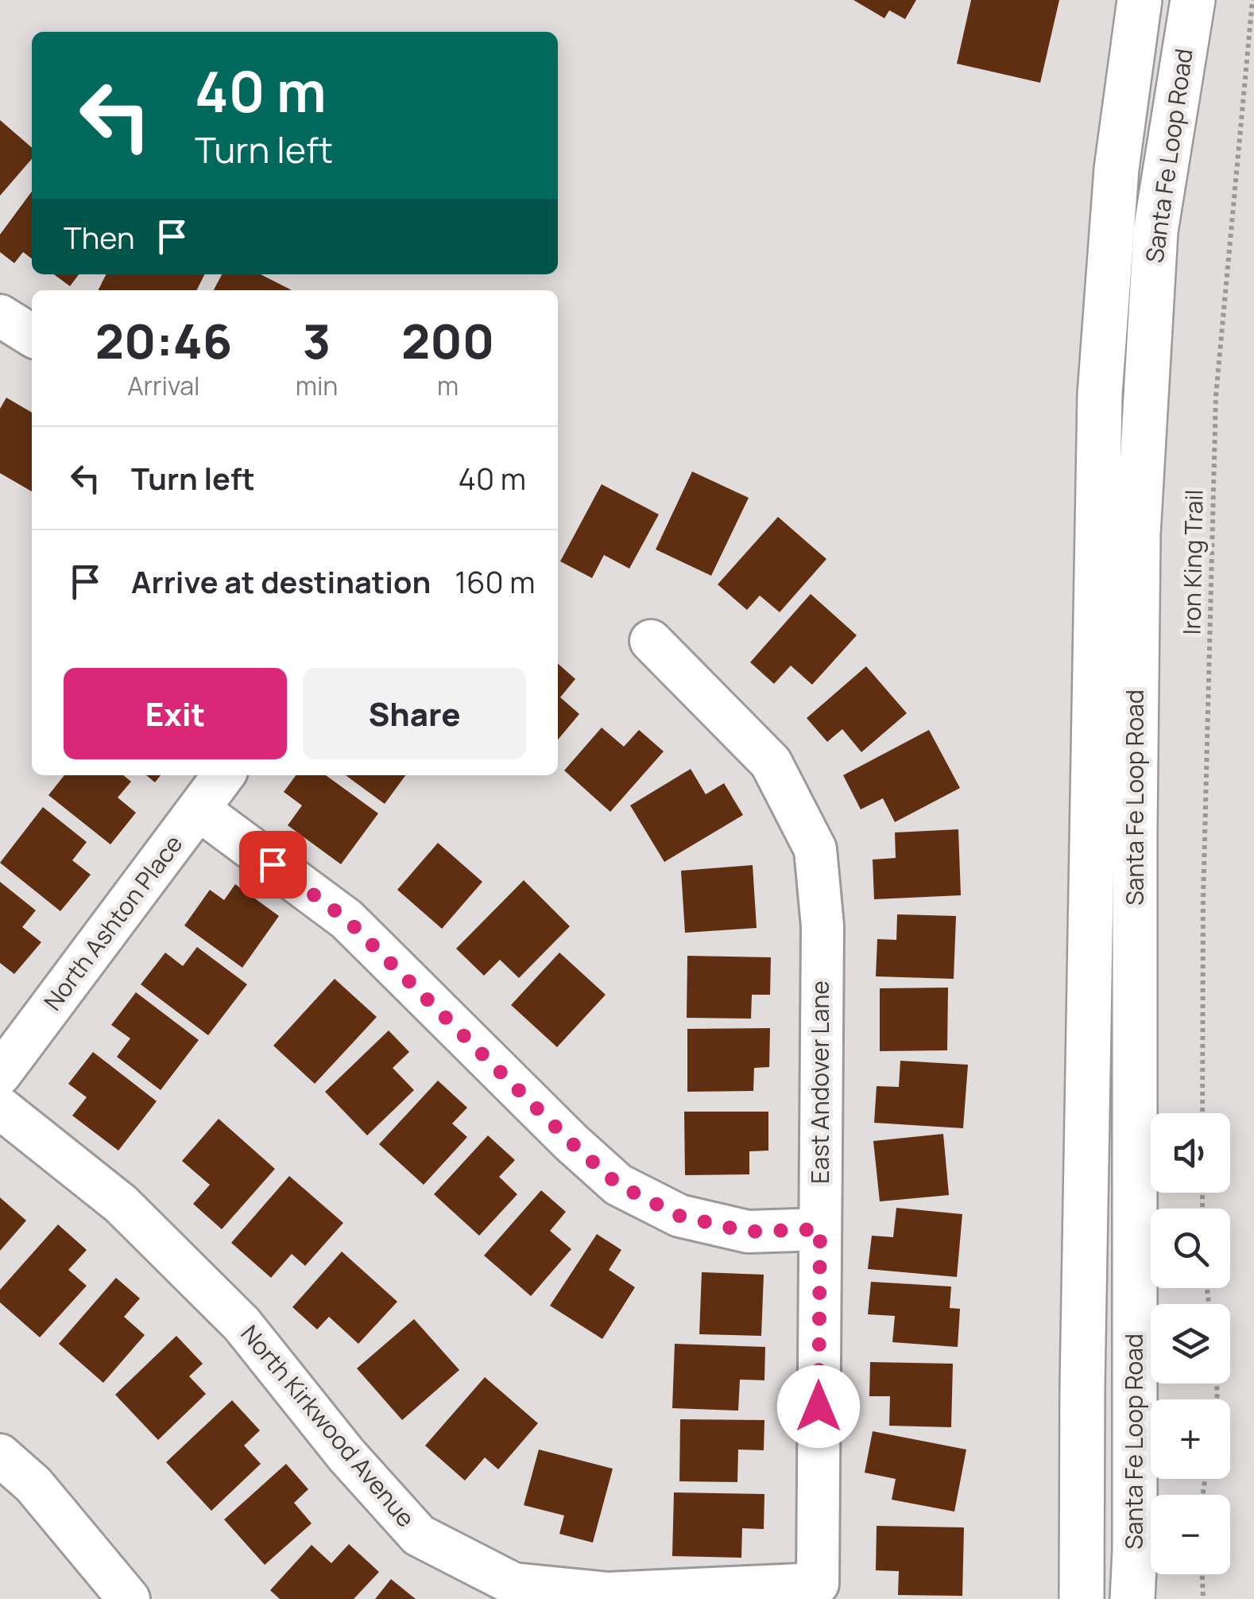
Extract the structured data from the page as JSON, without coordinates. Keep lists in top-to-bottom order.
{
  "streets": {
    "main road": ["Santa Fe Loop Road"],
    "street": ["North Ashton Place", "East Andover Lane", "North Kirkwood Avenue"],
    "path": ["Iron King Trail"]
  },
  "crossings": [
    ["East Andover Lane", "North Kirkwood Avenue"]
  ],
  "page": {
    "turn": ["40 m", "Turn left"],
    "then": "Then",
    "eta": [
      "20:46",
      "Arrival",
      "3",
      "min",
      "200",
      "m"
    ],
    "list": [
      {
        "name": "Turn left",
        "value": "40 m"
      },
      {
        "name": "Arrive at destination",
        "value": "160 m"
      }
    ],
    "buttons": ["Exit", "Share"],
    "map_buttons": ["+", "−"]
  }
}
